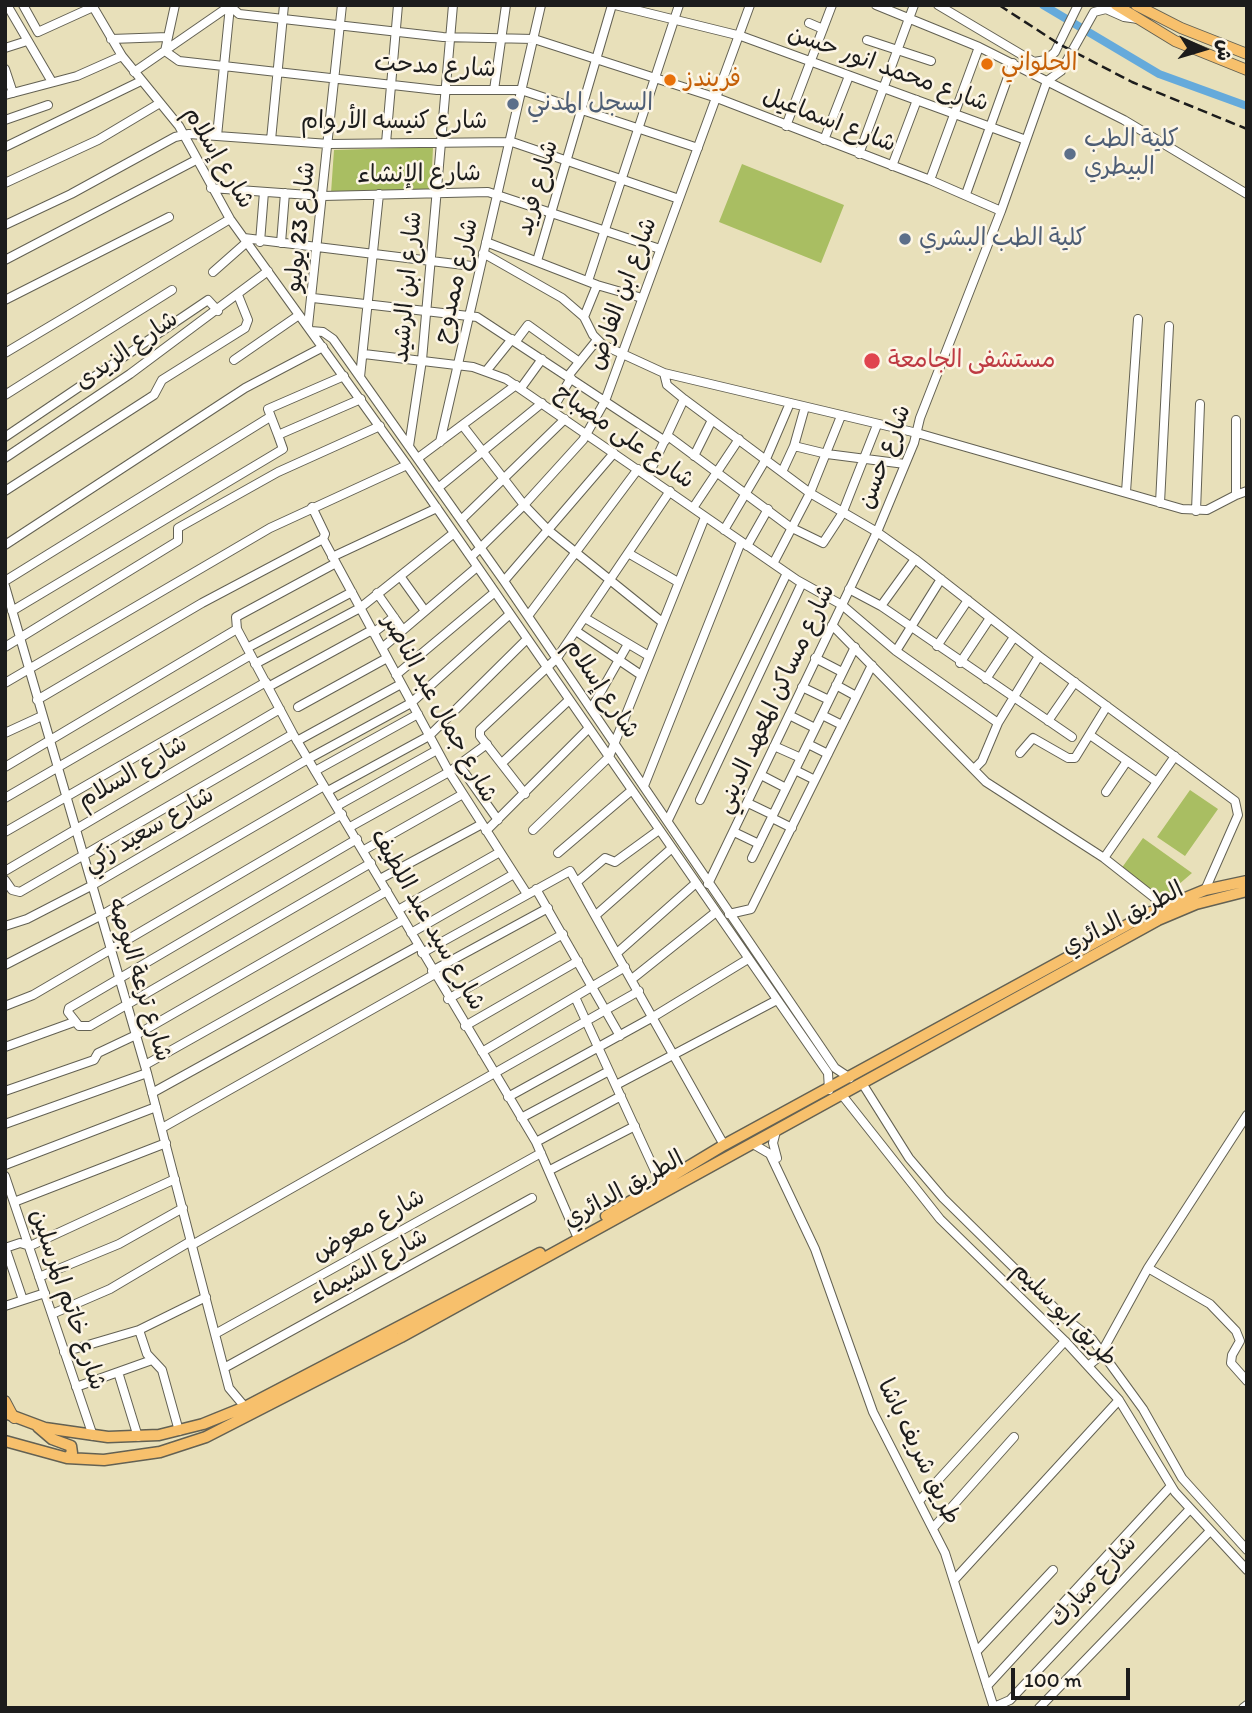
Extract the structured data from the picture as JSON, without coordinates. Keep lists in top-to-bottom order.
{
  "streets": {
    "highway": ["الطريق الدائري"],
    "street": [
      "شارع مدحت",
      "شارع محمد انور حسن",
      "شارع اسماعيل",
      "شارع كنيسه الأروام",
      "شارع إسلام",
      "شارع الإنشاء",
      "شارع فريد",
      "شارع 23 يوليو",
      "شارع ممدوح",
      "شارع ابن الرشيد",
      "شارع ابن الفارض",
      "شارع الزيدى",
      "شارع على مصباح",
      "شارع حسن",
      "شارع مساكن المعهد الديني",
      "شارع جمال عبد الناصر",
      "شارع السلام",
      "شارع سعيد زكي",
      "شارع سيد عبد اللطيف",
      "شارع ترعة البوصه",
      "شارع معوض",
      "شارع الشيماء",
      "شارع خاتم المرسلين",
      "طريق ابو سليم",
      "طريق شريف باشا",
      "شارع مبارك"
    ]
  },
  "crossings": [
    ["شارع مدحت", "شارع فريد"],
    ["شارع مدحت", "شارع 23 يوليو"],
    ["شارع مدحت", "شارع ممدوح"],
    ["شارع مدحت", "شارع ابن الرشيد"],
    ["شارع مدحت", "شارع ابن الفارض"],
    ["شارع محمد انور حسن", "شارع فريد"],
    ["شارع محمد انور حسن", "شارع ابن الفارض"],
    ["شارع محمد انور حسن", "شارع حسن"],
    ["شارع اسماعيل", "شارع فريد"],
    ["شارع اسماعيل", "شارع 23 يوليو"],
    ["شارع اسماعيل", "شارع ممدوح"],
    ["شارع اسماعيل", "شارع ابن الرشيد"],
    ["شارع اسماعيل", "شارع ابن الفارض"],
    ["شارع اسماعيل", "شارع حسن"],
    ["شارع كنيسه الأروام", "شارع إسلام"],
    ["شارع كنيسه الأروام", "شارع فريد"],
    ["شارع كنيسه الأروام", "شارع 23 يوليو"],
    ["شارع كنيسه الأروام", "شارع ممدوح"],
    ["شارع كنيسه الأروام", "شارع ابن الرشيد"],
    ["شارع كنيسه الأروام", "شارع ابن الفارض"],
    ["شارع إسلام", "شارع الإنشاء"],
    ["شارع إسلام", "شارع 23 يوليو"],
    ["شارع إسلام", "شارع ابن الرشيد"],
    ["شارع إسلام", "شارع ابن الفارض"],
    ["شارع إسلام", "شارع الزيدى"],
    ["شارع إسلام", "شارع مساكن المعهد الديني"],
    ["شارع إسلام", "شارع سعيد زكي"],
    ["شارع إسلام", "الطريق الدائري"],
    ["شارع الإنشاء", "شارع فريد"],
    ["شارع الإنشاء", "شارع 23 يوليو"],
    ["شارع الإنشاء", "شارع ممدوح"],
    ["شارع الإنشاء", "شارع ابن الرشيد"],
    ["شارع الإنشاء", "شارع ابن الفارض"],
    ["شارع ممدوح", "شارع على مصباح"],
    ["شارع ابن الرشيد", "شارع على مصباح"],
    ["شارع ابن الفارض", "شارع على مصباح"],
    ["شارع على مصباح", "شارع مساكن المعهد الديني"],
    ["شارع حسن", "شارع مساكن المعهد الديني"],
    ["شارع جمال عبد الناصر", "شارع سعيد زكي"],
    ["شارع السلام", "شارع سيد عبد اللطيف"],
    ["شارع السلام", "شارع ترعة البوصه"],
    ["شارع سعيد زكي", "شارع سيد عبد اللطيف"],
    ["شارع سعيد زكي", "شارع ترعة البوصه"],
    ["الطريق الدائري", "شارع سيد عبد اللطيف"],
    ["الطريق الدائري", "شارع خاتم المرسلين"],
    ["الطريق الدائري", "طريق ابو سليم"],
    ["الطريق الدائري", "طريق شريف باشا"],
    ["شارع سيد عبد اللطيف", "شارع معوض"],
    ["شارع ترعة البوصه", "شارع معوض"],
    ["شارع ترعة البوصه", "شارع الشيماء"],
    ["طريق ابو سليم", "شارع مبارك"],
    ["طريق شريف باشا", "شارع مبارك"]
  ],
  "places": [
    "الحلواني",
    "فريندز",
    "السجل المدني",
    "كلية الطب البيطري",
    "كلية الطب البشري",
    "مستشفى الجامعة"
  ],
  "scale_bar": "100 m",
  "north": "right"
}
